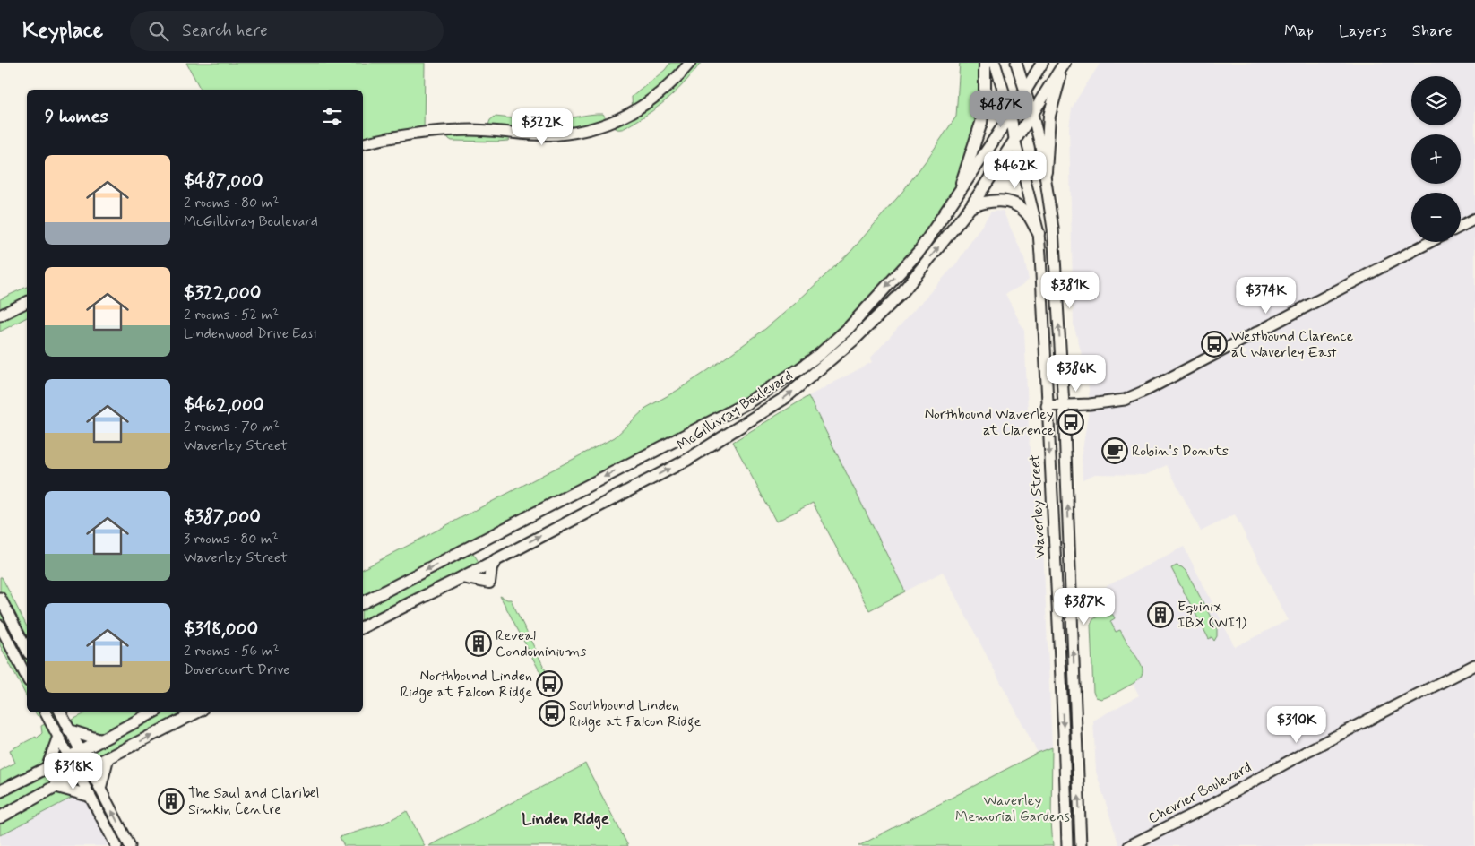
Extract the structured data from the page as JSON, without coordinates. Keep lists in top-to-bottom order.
{
  "streets": {
    "main road": ["McGillivray Boulevard"],
    "street": ["Waverley Street", "Chevrier Boulevard"]
  },
  "crossings": [
    ["McGillivray Boulevard", "Waverley Street"]
  ],
  "districts": ["Linden Ridge"],
  "parks": ["Waverley Memorial Gardens"],
  "places": {
    "bus stop": [
      "Westbound Clarence at Waverley East",
      "Northbound Waverley at Clarence",
      "Northbound Linden Ridge at Falcon Ridge",
      "Southbound Linden Ridge at Falcon Ridge"
    ],
    "cafe": ["Robin's Donuts"],
    "building": ["Equinix IBX (WI1)", "Reveal Condominiums", "The Saul and Claribel Simkin Centre"]
  },
  "page": {
    "header": "Keyplace",
    "search": "Search here",
    "nav": ["Map", "Layers", "Share"],
    "map_buttons": ["+", "−"],
    "heading": "9 homes",
    "price": [
      "$487K",
      "$322K",
      "$462K",
      "$381K",
      "$374K",
      "$386K",
      "$387K",
      "$310K",
      "$318K"
    ],
    "list": [
      {
        "name": "$487,000",
        "note": "2 rooms · 80 m² · McGillivray Boulevard"
      },
      {
        "name": "$322,000",
        "note": "2 rooms · 52 m² · Lindenwood Drive East"
      },
      {
        "name": "$462,000",
        "note": "2 rooms · 70 m² · Waverley Street"
      },
      {
        "name": "$387,000",
        "note": "3 rooms · 80 m² · Waverley Street"
      },
      {
        "name": "$318,000",
        "note": "2 rooms · 56 m² · Dovercourt Drive"
      }
    ]
  }
}
